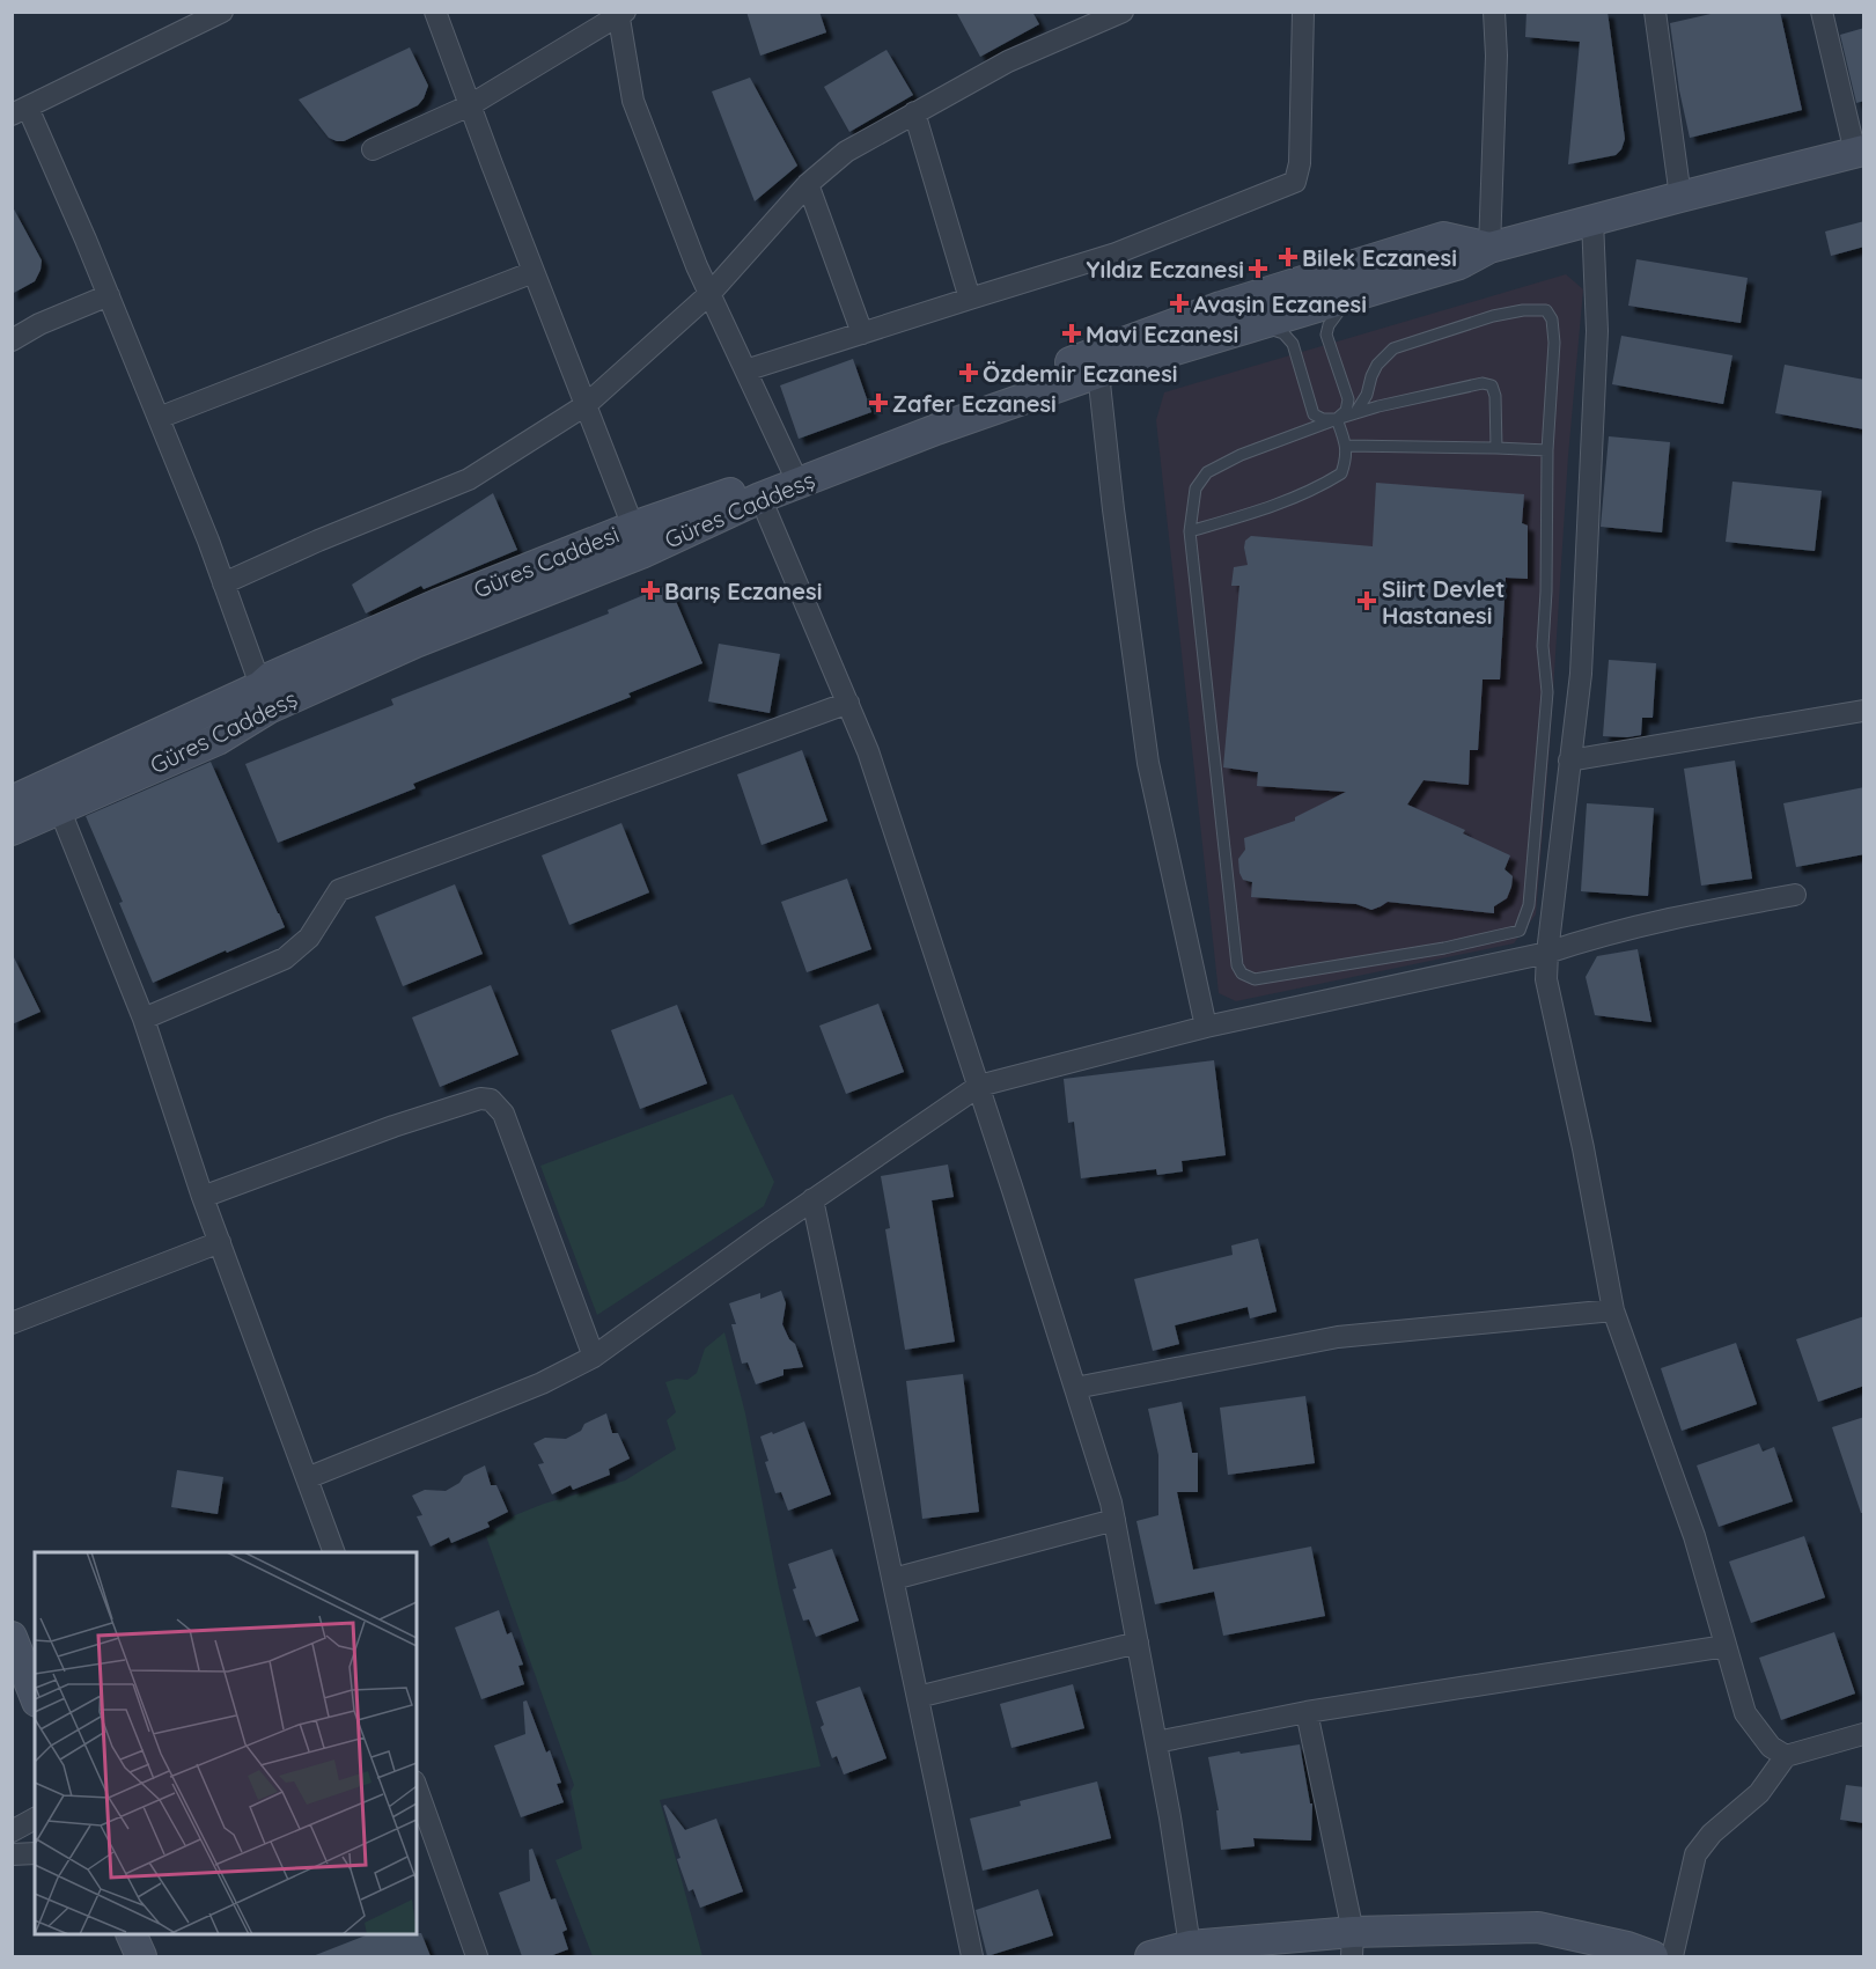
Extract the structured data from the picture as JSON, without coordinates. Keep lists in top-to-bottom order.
{
  "streets": {
    "street": ["Güres Caddesş", "Güres Caddesi"]
  },
  "crossings": [
    ["Güres Caddesş", "Güres Caddesi"]
  ],
  "places": {
    "health": [
      "Bilek Eczanesi",
      "Yıldız Eczanesi",
      "Avaşin Eczanesi",
      "Mavi Eczanesi",
      "Özdemir Eczanesi",
      "Zafer Eczanesi",
      "Barış Eczanesi",
      "Siirt Devlet Hastanesi"
    ]
  }
}
